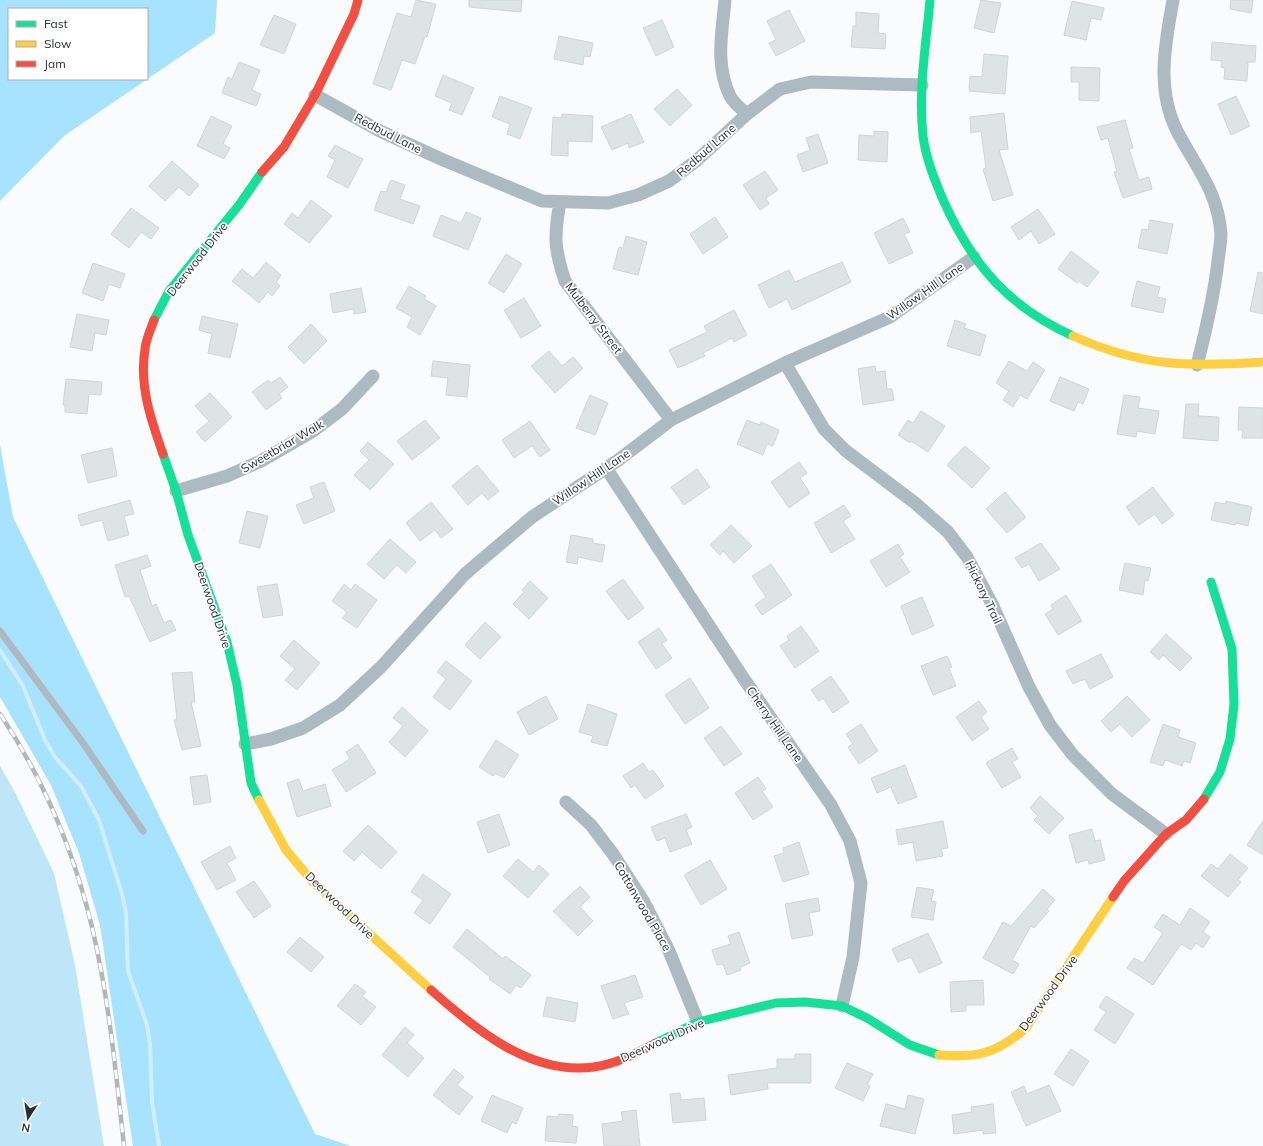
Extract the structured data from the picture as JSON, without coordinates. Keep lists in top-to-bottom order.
{
  "streets": {
    "street": [
      "Redbud Lane",
      "Deerwood Drive",
      "Willow Hill Lane",
      "Mulberry Street",
      "Sweetbriar Walk",
      "Hickory Trail",
      "Cherry Hill Lane",
      "Cottonwood Place"
    ]
  },
  "crossings": [
    ["Redbud Lane", "Deerwood Drive"],
    ["Redbud Lane", "Mulberry Street"],
    ["Deerwood Drive", "Willow Hill Lane"],
    ["Deerwood Drive", "Sweetbriar Walk"],
    ["Deerwood Drive", "Hickory Trail"],
    ["Deerwood Drive", "Cherry Hill Lane"],
    ["Deerwood Drive", "Cottonwood Place"],
    ["Willow Hill Lane", "Mulberry Street"],
    ["Willow Hill Lane", "Hickory Trail"],
    ["Willow Hill Lane", "Cherry Hill Lane"]
  ],
  "legend": ["Fast", "Slow", "Jam"],
  "north": "bottom"
}
